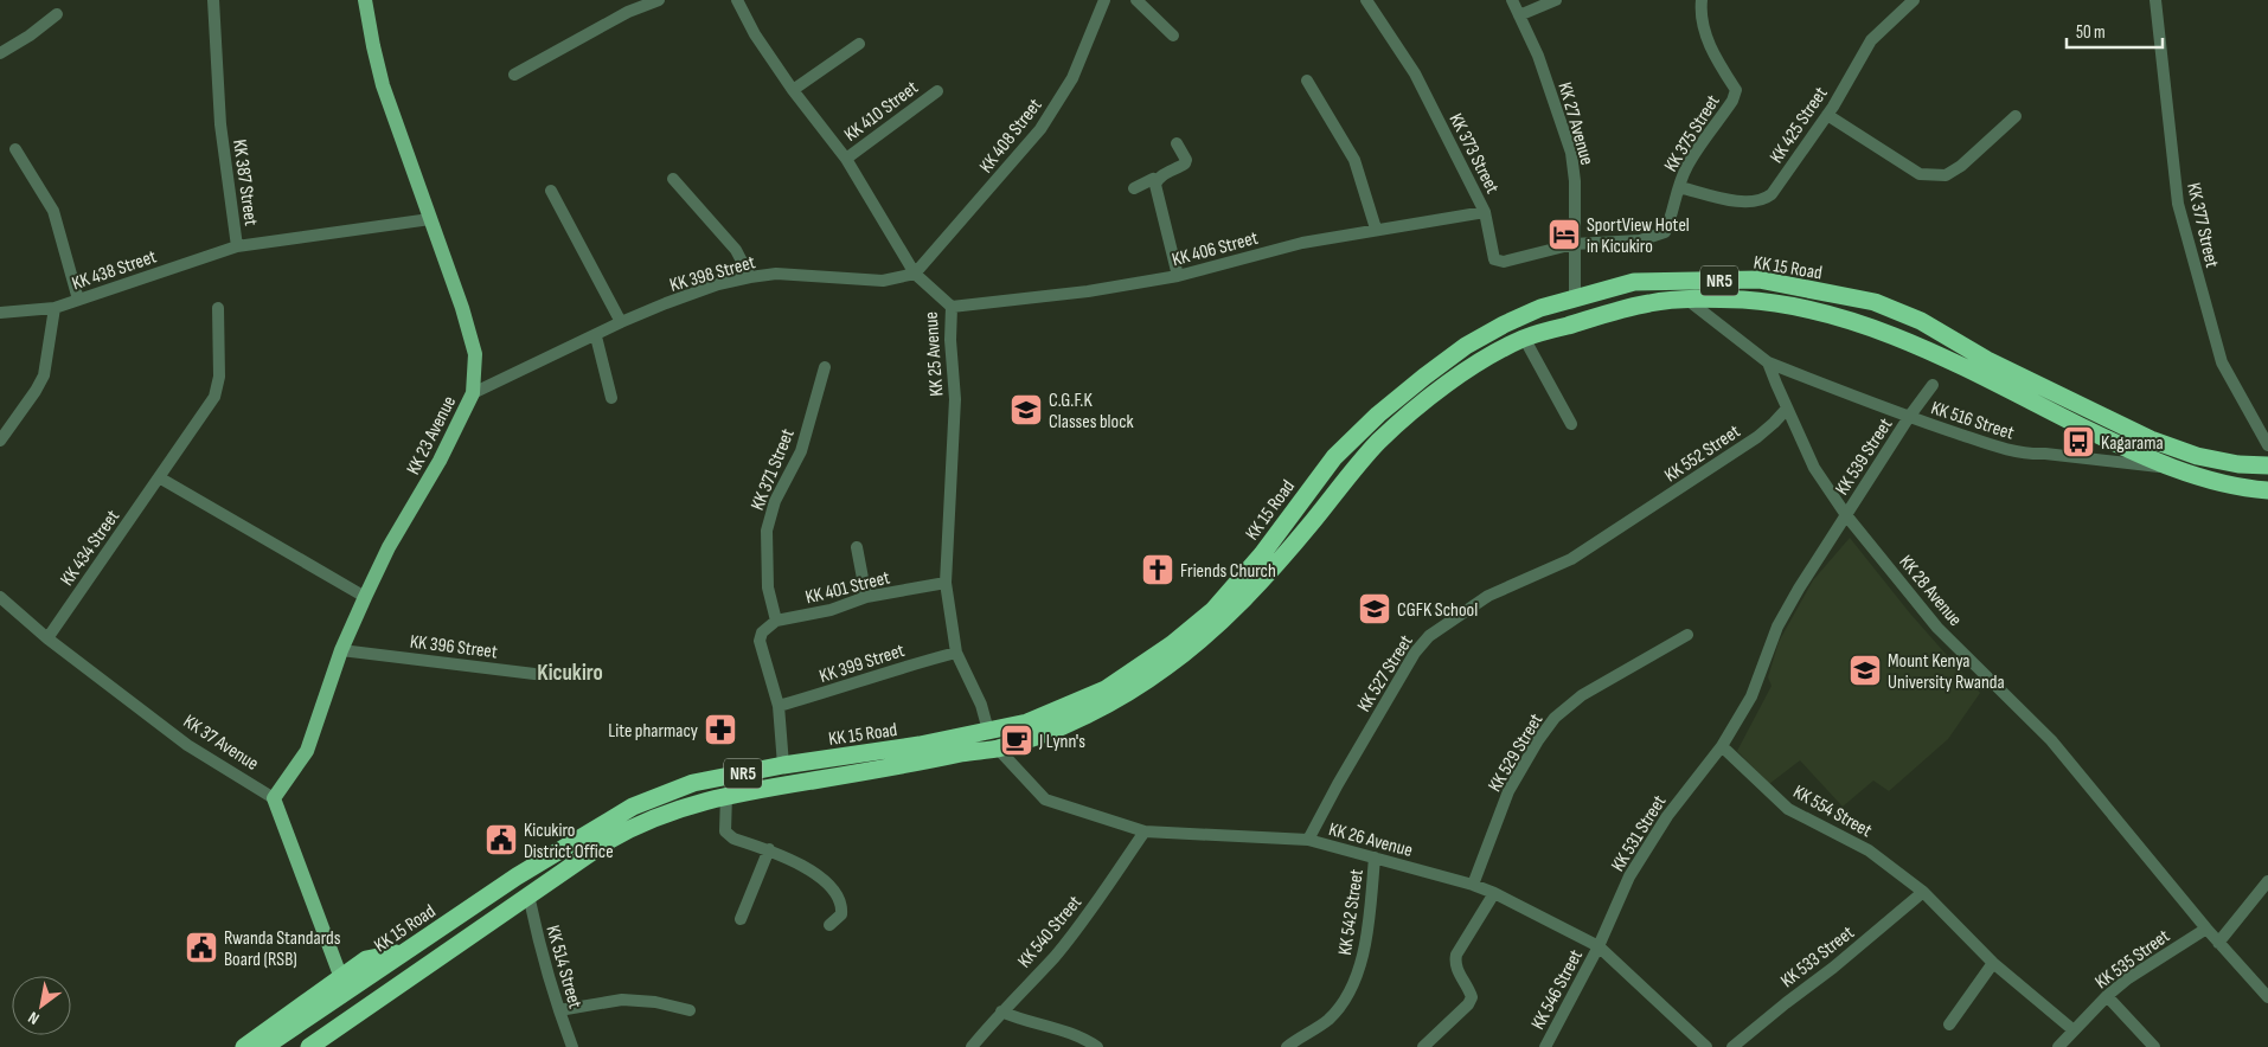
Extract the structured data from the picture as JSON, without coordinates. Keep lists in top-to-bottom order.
{
  "streets": {
    "highway": ["KK 15 Road", "NR5"],
    "main road": ["KK 23 Avenue"],
    "street": [
      "KK 410 Street",
      "KK 27 Avenue",
      "KK 425 Street",
      "KK 375 Street",
      "KK 408 Street",
      "KK 373 Street",
      "KK 387 Street",
      "KK 377 Street",
      "KK 406 Street",
      "KK 438 Street",
      "KK 398 Street",
      "KK 25 Avenue",
      "KK 516 Street",
      "KK 552 Street",
      "KK 539 Street",
      "KK 371 Street",
      "KK 434 Street",
      "KK 401 Street",
      "KK 28 Avenue",
      "KK 396 Street",
      "KK 399 Street",
      "KK 527 Street",
      "KK 37 Avenue",
      "KK 529 Street",
      "KK 554 Street",
      "KK 531 Street",
      "KK 26 Avenue",
      "KK 542 Street",
      "KK 540 Street",
      "KK 533 Street",
      "KK 535 Street",
      "KK 514 Street",
      "KK 546 Street"
    ]
  },
  "crossings": [
    ["KK 410 Street", "KK 25 Avenue"],
    ["KK 27 Avenue", "KK 375 Street"],
    ["KK 27 Avenue", "KK 373 Street"],
    ["KK 27 Avenue", "KK 15 Road"],
    ["KK 425 Street", "KK 375 Street"],
    ["KK 375 Street", "KK 373 Street"],
    ["KK 408 Street", "KK 398 Street"],
    ["KK 408 Street", "KK 25 Avenue"],
    ["KK 373 Street", "KK 406 Street"],
    ["KK 387 Street", "KK 438 Street"],
    ["KK 387 Street", "KK 23 Avenue"],
    ["KK 406 Street", "KK 25 Avenue"],
    ["KK 15 Road", "KK 25 Avenue"],
    ["KK 15 Road", "KK 516 Street"],
    ["KK 15 Road", "KK 28 Avenue"],
    ["KK 15 Road", "KK 26 Avenue"],
    ["KK 15 Road", "KK 514 Street"],
    ["KK 398 Street", "KK 25 Avenue"],
    ["KK 398 Street", "KK 23 Avenue"],
    ["KK 25 Avenue", "KK 401 Street"],
    ["KK 25 Avenue", "KK 399 Street"],
    ["KK 516 Street", "KK 539 Street"],
    ["KK 516 Street", "KK 28 Avenue"],
    ["KK 23 Avenue", "KK 396 Street"],
    ["KK 23 Avenue", "KK 37 Avenue"],
    ["KK 552 Street", "KK 28 Avenue"],
    ["KK 552 Street", "KK 527 Street"],
    ["KK 539 Street", "KK 28 Avenue"],
    ["KK 371 Street", "KK 401 Street"],
    ["KK 434 Street", "KK 37 Avenue"],
    ["KK 401 Street", "KK 399 Street"],
    ["KK 28 Avenue", "KK 535 Street"],
    ["KK 527 Street", "KK 26 Avenue"],
    ["KK 529 Street", "KK 26 Avenue"],
    ["KK 554 Street", "KK 531 Street"],
    ["KK 554 Street", "KK 533 Street"],
    ["KK 554 Street", "KK 535 Street"],
    ["KK 531 Street", "KK 26 Avenue"],
    ["KK 531 Street", "KK 546 Street"],
    ["KK 26 Avenue", "KK 542 Street"],
    ["KK 26 Avenue", "KK 540 Street"],
    ["KK 26 Avenue", "KK 546 Street"]
  ],
  "districts": ["Kicukiro"],
  "places": {
    "hotel": ["SportView Hotel in Kicukiro"],
    "school or university": ["C.G.F.K Classes block", "CGFK School", "Mount Kenya University Rwanda"],
    "bus stop": ["Kagarama"],
    "church": ["Friends Church"],
    "pharmacy": ["Lite pharmacy"],
    "cafe": ["J Lynn's"],
    "public building": ["Kicukiro District Office", "Rwanda Standards Board (RSB)"]
  },
  "scale_bar": "50 m",
  "north": "bottom left"
}
